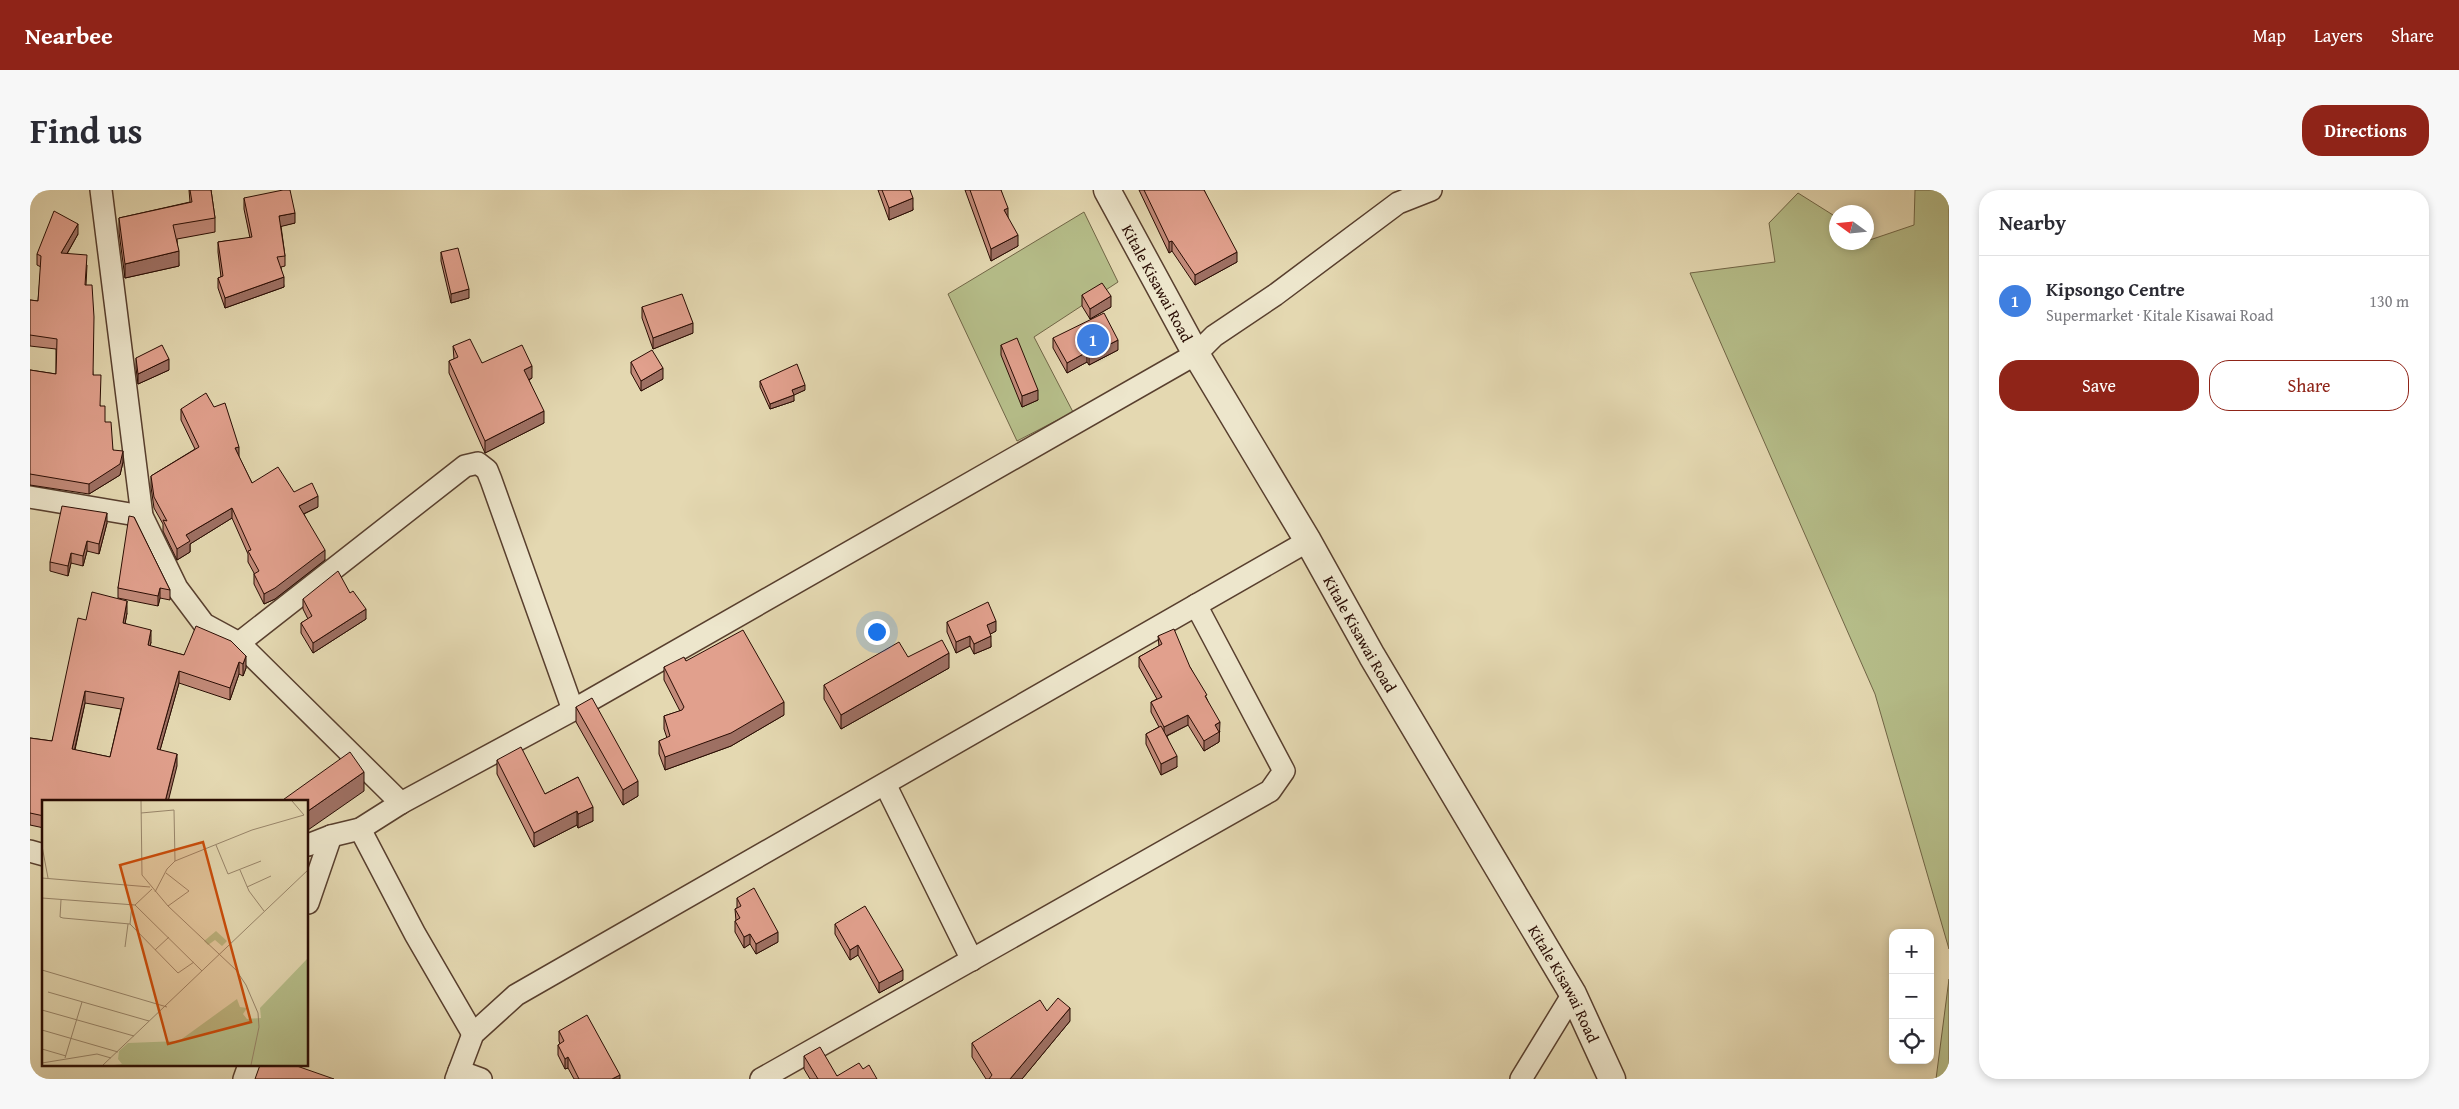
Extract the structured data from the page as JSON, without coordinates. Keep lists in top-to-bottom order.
{
  "streets": {
    "street": ["Kitale Kisawai Road"]
  },
  "north": "left",
  "page": {
    "header": "Nearbee",
    "nav": ["Map", "Layers", "Share"],
    "title": "Find us",
    "buttons": [
      "Directions",
      ["Save", "Share"]
    ],
    "heading": "Nearby",
    "list": [
      {
        "mark": "1",
        "name": "Kipsongo Centre",
        "note": "Supermarket · Kitale Kisawai Road",
        "value": "130 m"
      }
    ],
    "pins": "1",
    "map_buttons": ["+", "−"]
  }
}
